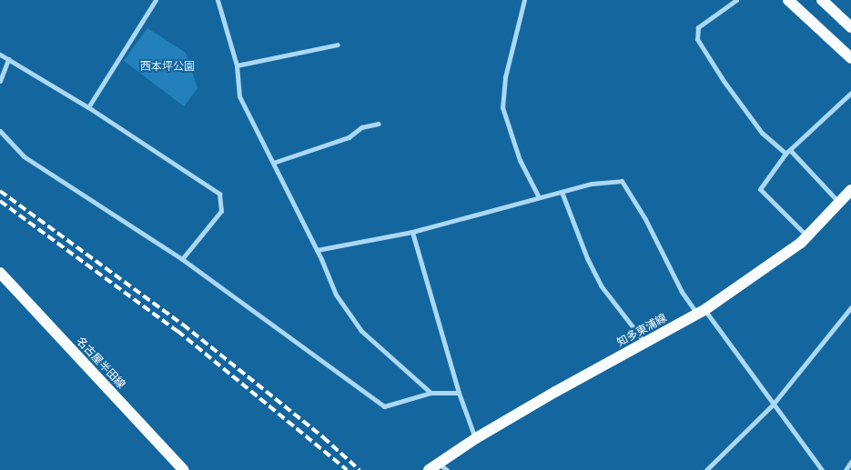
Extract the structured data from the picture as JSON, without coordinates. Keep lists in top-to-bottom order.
{
  "streets": {
    "main road": ["知多東浦線", "名古屋半田線"]
  },
  "parks": ["西本坪公園"]
}
